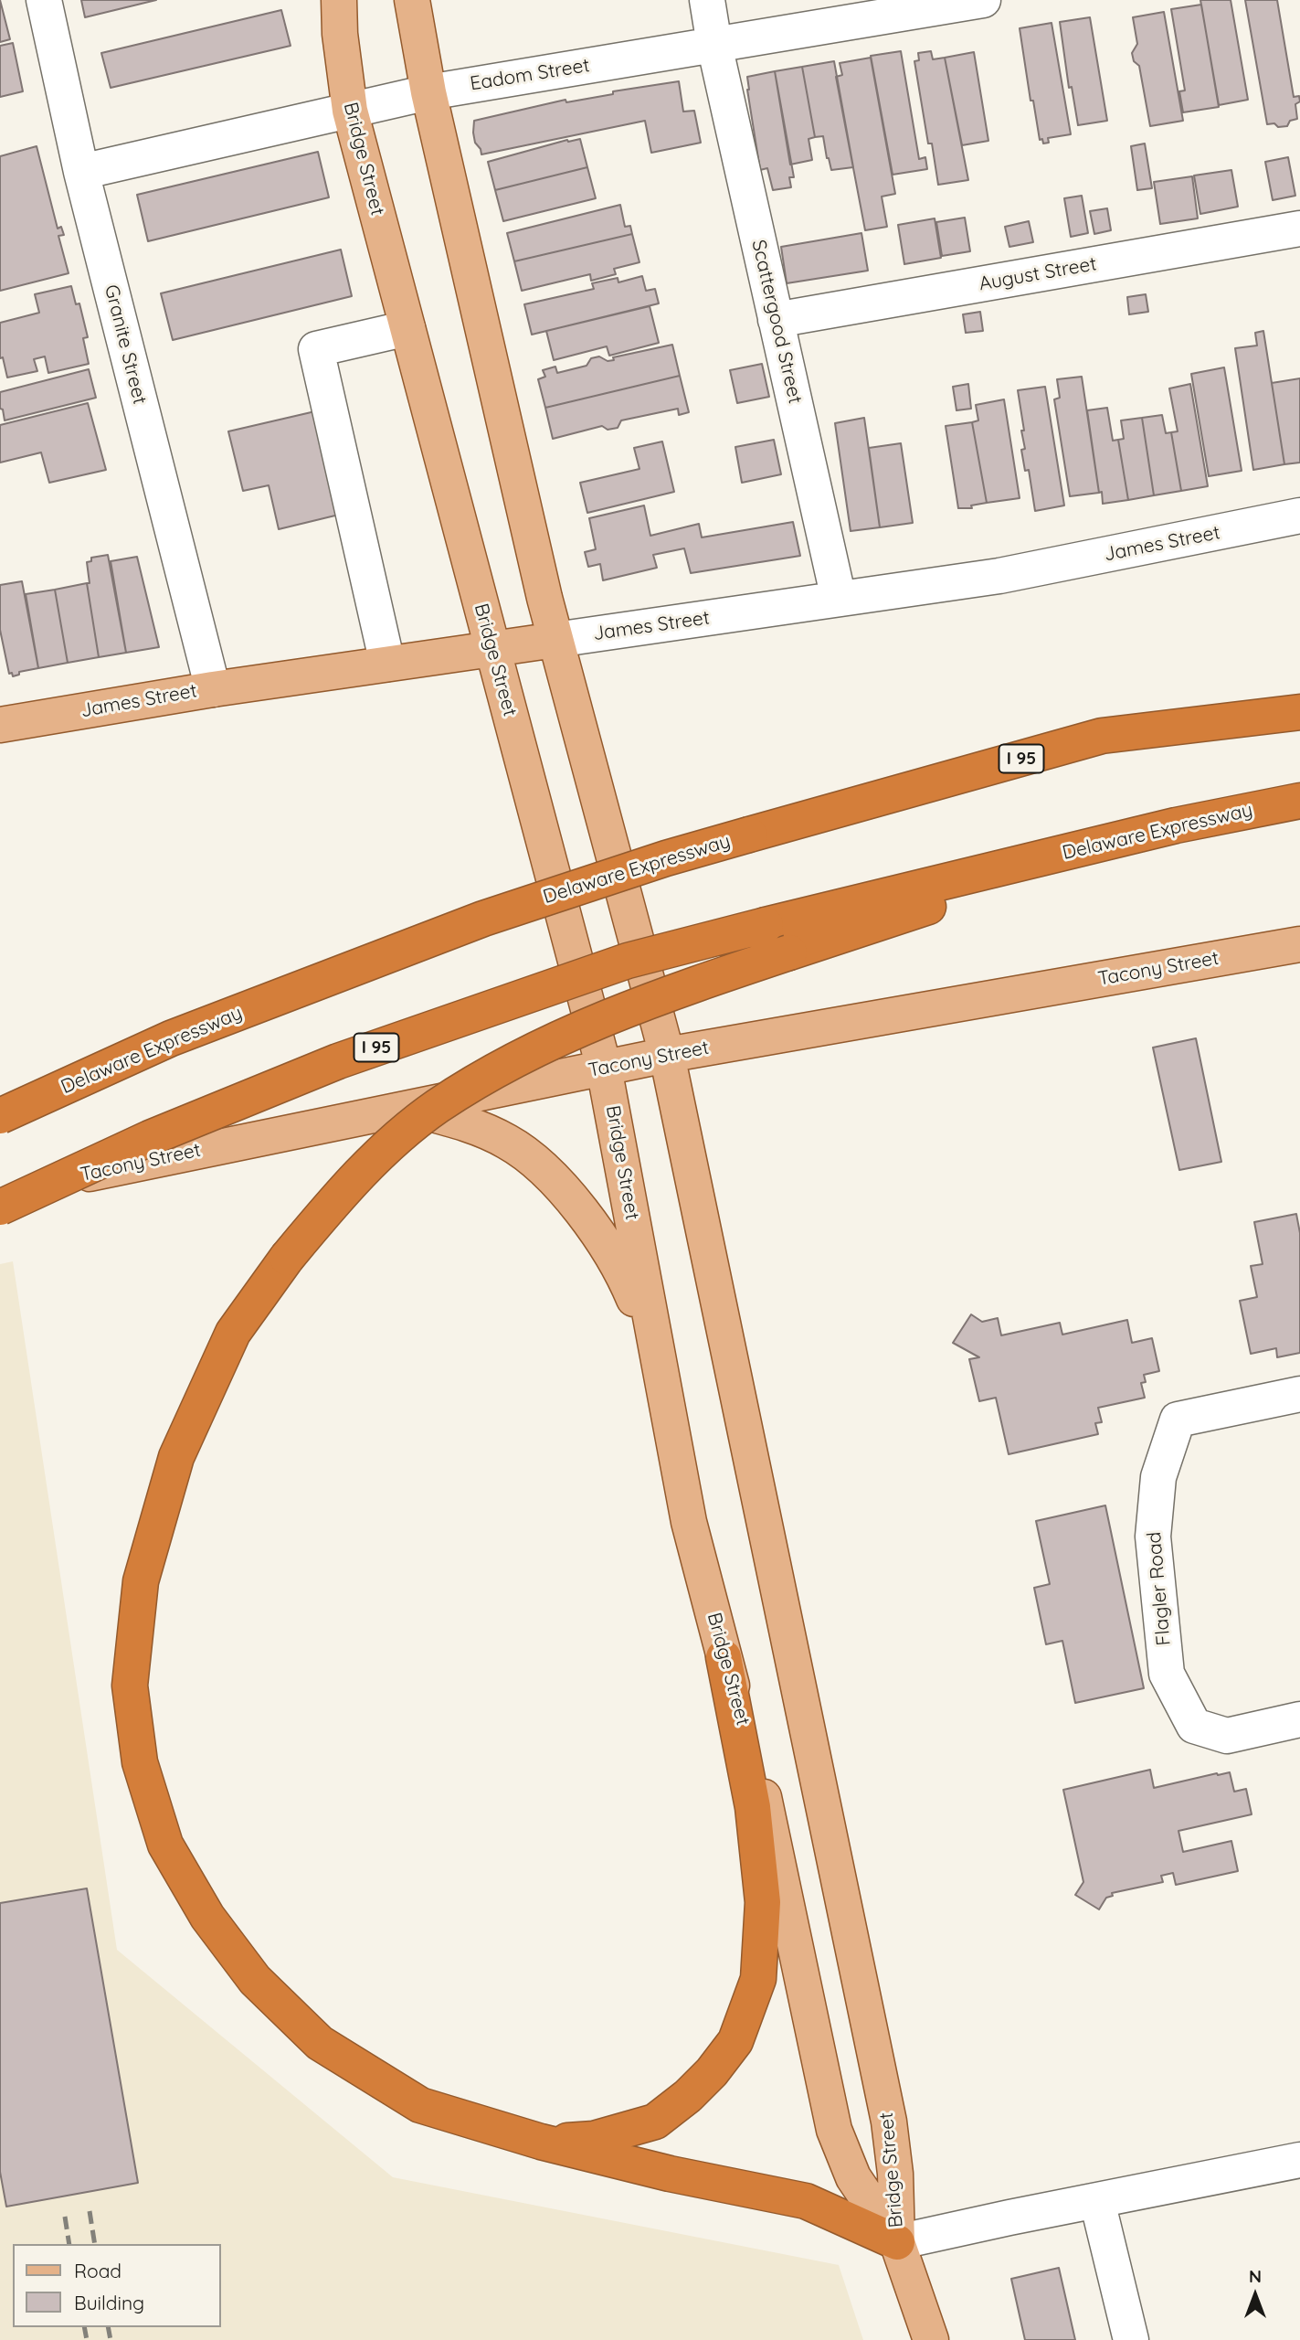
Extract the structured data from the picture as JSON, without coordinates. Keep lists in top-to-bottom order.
{
  "streets": {
    "highway": ["I 95", "Delaware Expressway"],
    "main road": ["Bridge Street", "James Street", "Tacony Street"],
    "street": [
      "Eadom Street",
      "August Street",
      "Scattergood Street",
      "Granite Street",
      "Flagler Road"
    ]
  },
  "crossings": [
    ["Eadom Street", "Bridge Street"],
    ["Eadom Street", "Scattergood Street"],
    ["Eadom Street", "Granite Street"],
    ["Bridge Street", "James Street"],
    ["Bridge Street", "Tacony Street"],
    ["August Street", "Scattergood Street"],
    ["Scattergood Street", "James Street"],
    ["Granite Street", "James Street"]
  ],
  "legend": ["Road", "Building"],
  "north": "top"
}
